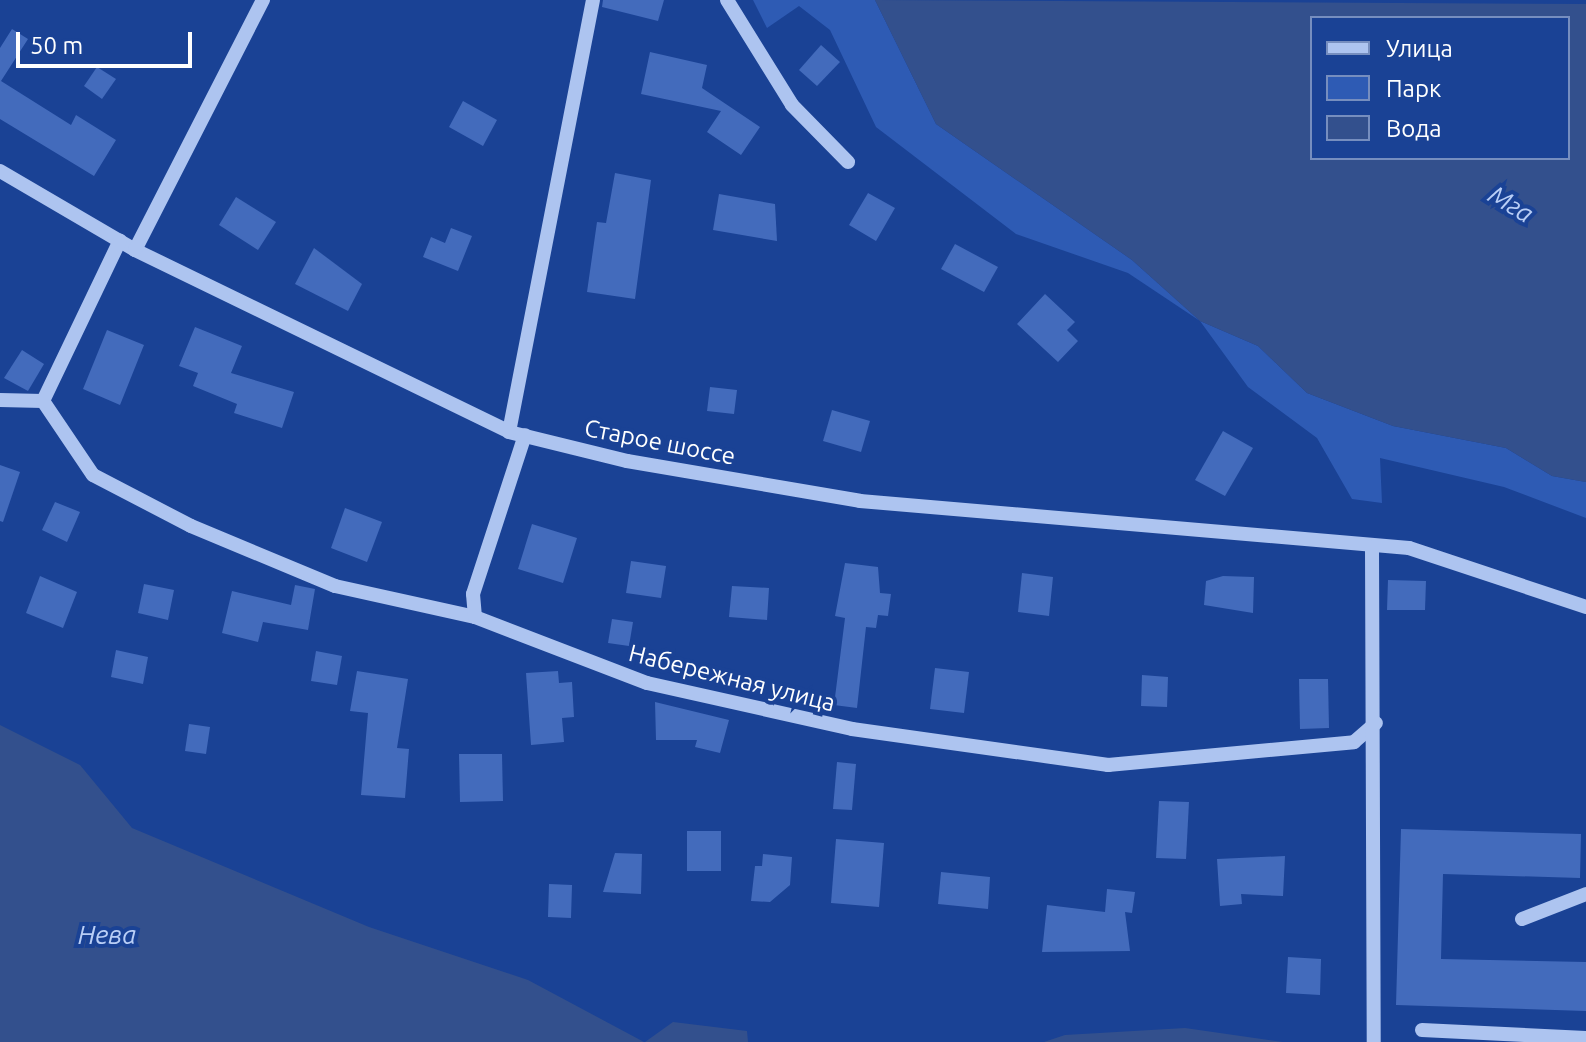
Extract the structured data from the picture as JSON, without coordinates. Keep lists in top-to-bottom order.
{
  "streets": {
    "street": ["Старое шоссе", "Набережная улица"]
  },
  "water": ["Мга", "Нева"],
  "legend": ["Улица", "Парк", "Вода"],
  "scale_bar": "50 m"
}
